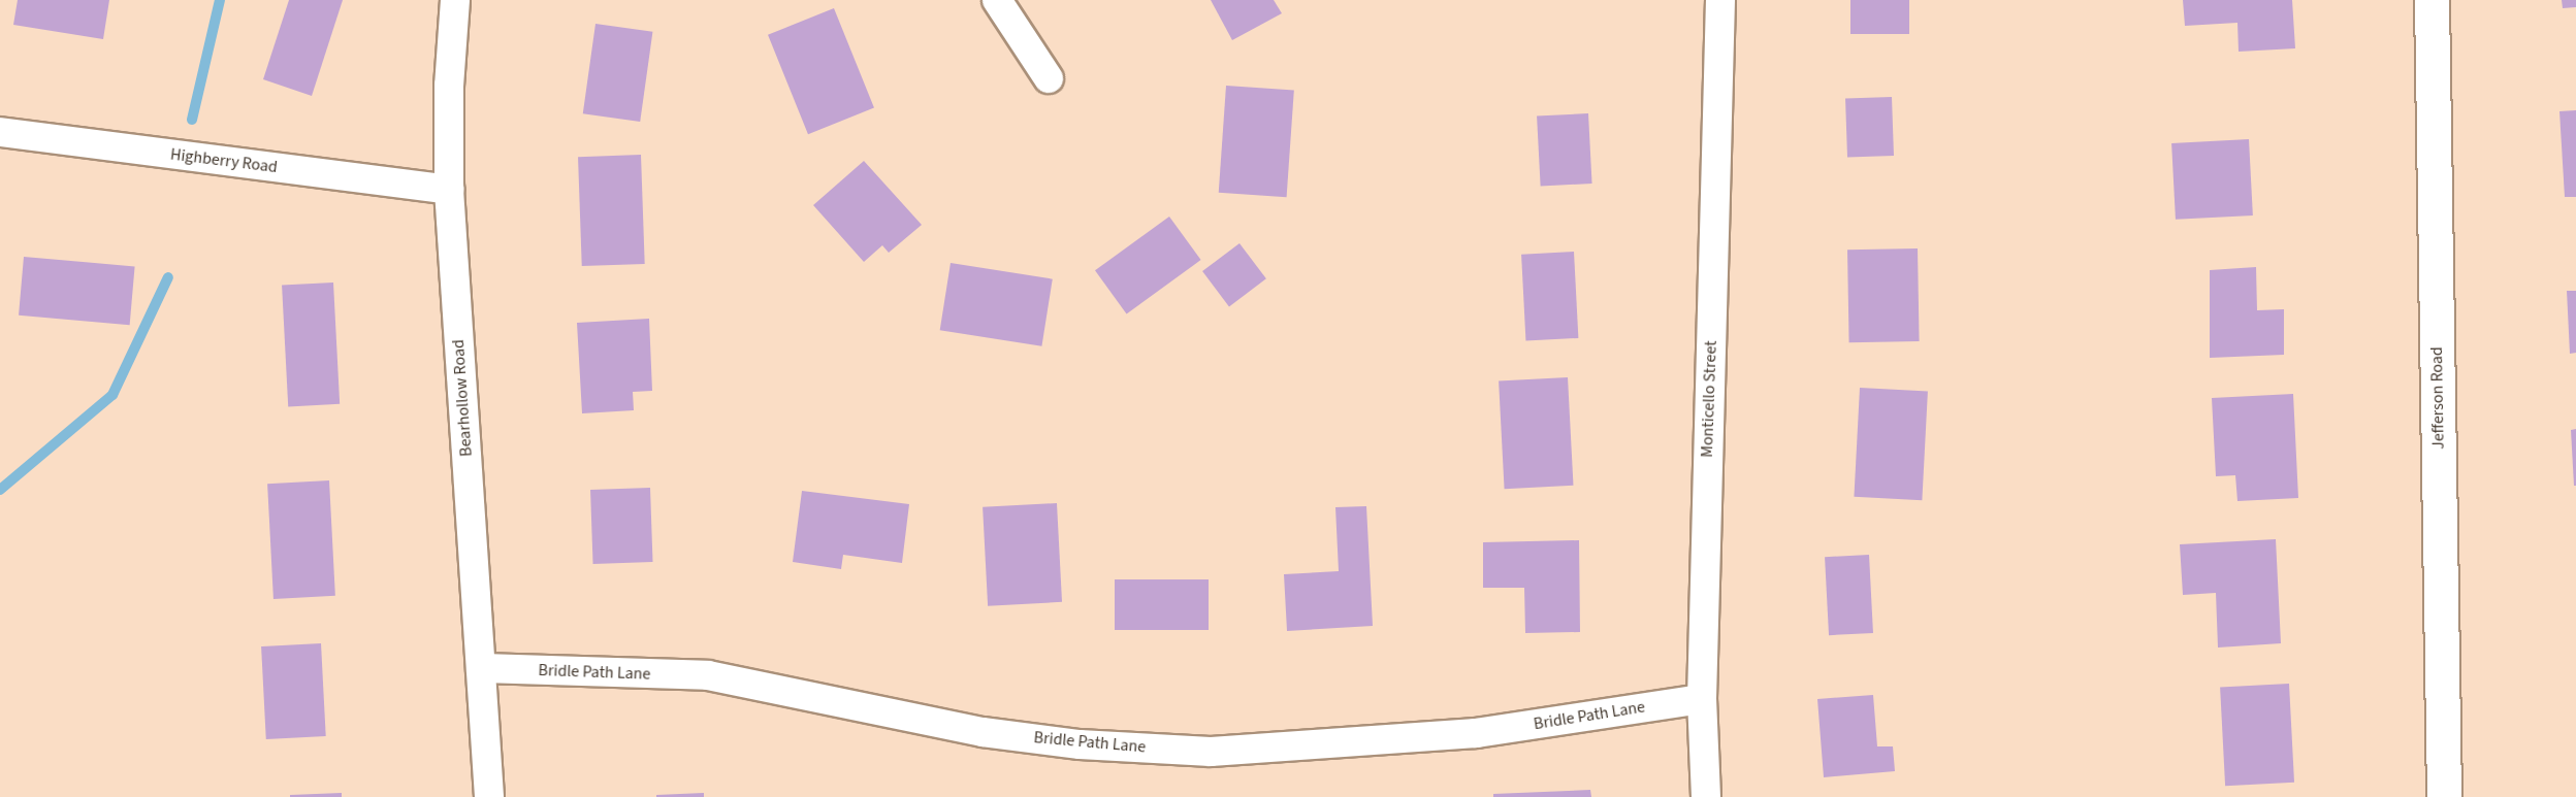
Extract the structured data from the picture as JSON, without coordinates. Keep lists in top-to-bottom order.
{
  "streets": {
    "street": [
      "Highberry Road",
      "Bearhollow Road",
      "Jefferson Road",
      "Monticello Street",
      "Bridle Path Lane"
    ]
  },
  "crossings": [
    ["Highberry Road", "Bearhollow Road"],
    ["Bearhollow Road", "Bridle Path Lane"],
    ["Monticello Street", "Bridle Path Lane"]
  ]
}
